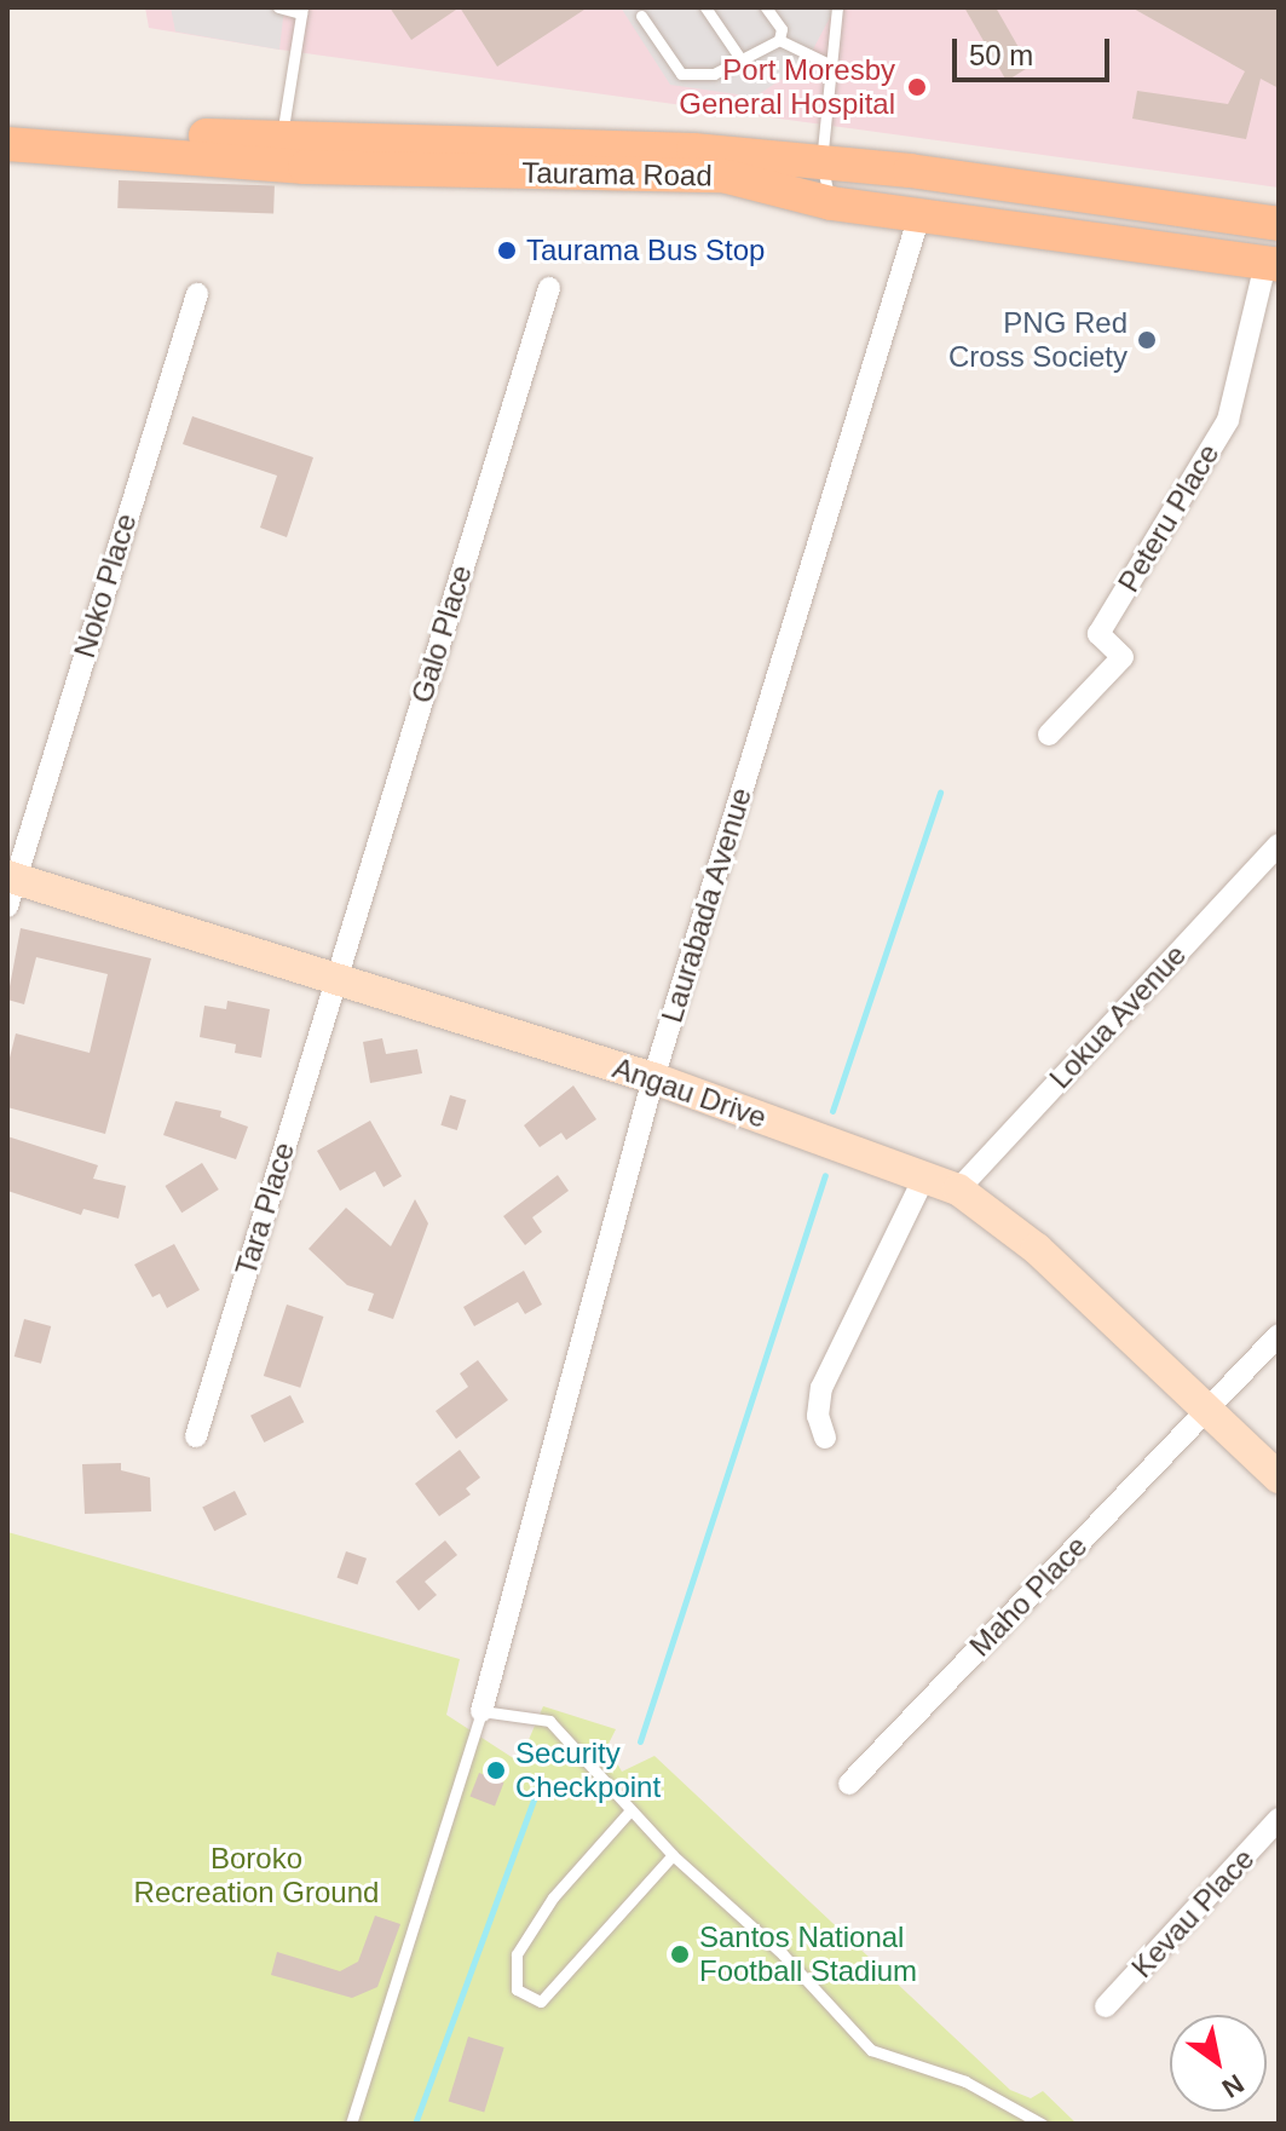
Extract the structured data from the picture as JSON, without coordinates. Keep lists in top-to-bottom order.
{
  "streets": {
    "main road": ["Taurama Road"],
    "street": [
      "Peteru Place",
      "Noko Place",
      "Galo Place",
      "Laurabada Avenue",
      "Lokua Avenue",
      "Angau Drive",
      "Tara Place",
      "Maho Place",
      "Kevau Place"
    ]
  },
  "crossings": [
    ["Taurama Road", "Peteru Place"],
    ["Taurama Road", "Laurabada Avenue"],
    ["Noko Place", "Angau Drive"],
    ["Galo Place", "Angau Drive"],
    ["Galo Place", "Tara Place"],
    ["Laurabada Avenue", "Angau Drive"],
    ["Lokua Avenue", "Angau Drive"],
    ["Angau Drive", "Tara Place"],
    ["Angau Drive", "Maho Place"]
  ],
  "parks": ["Boroko Recreation Ground"],
  "places": [
    "Port Moresby General Hospital",
    "Taurama Bus Stop",
    "PNG Red Cross Society",
    "Security Checkpoint",
    "Santos National Football Stadium"
  ],
  "scale_bar": "50 m",
  "north": "bottom right"
}
